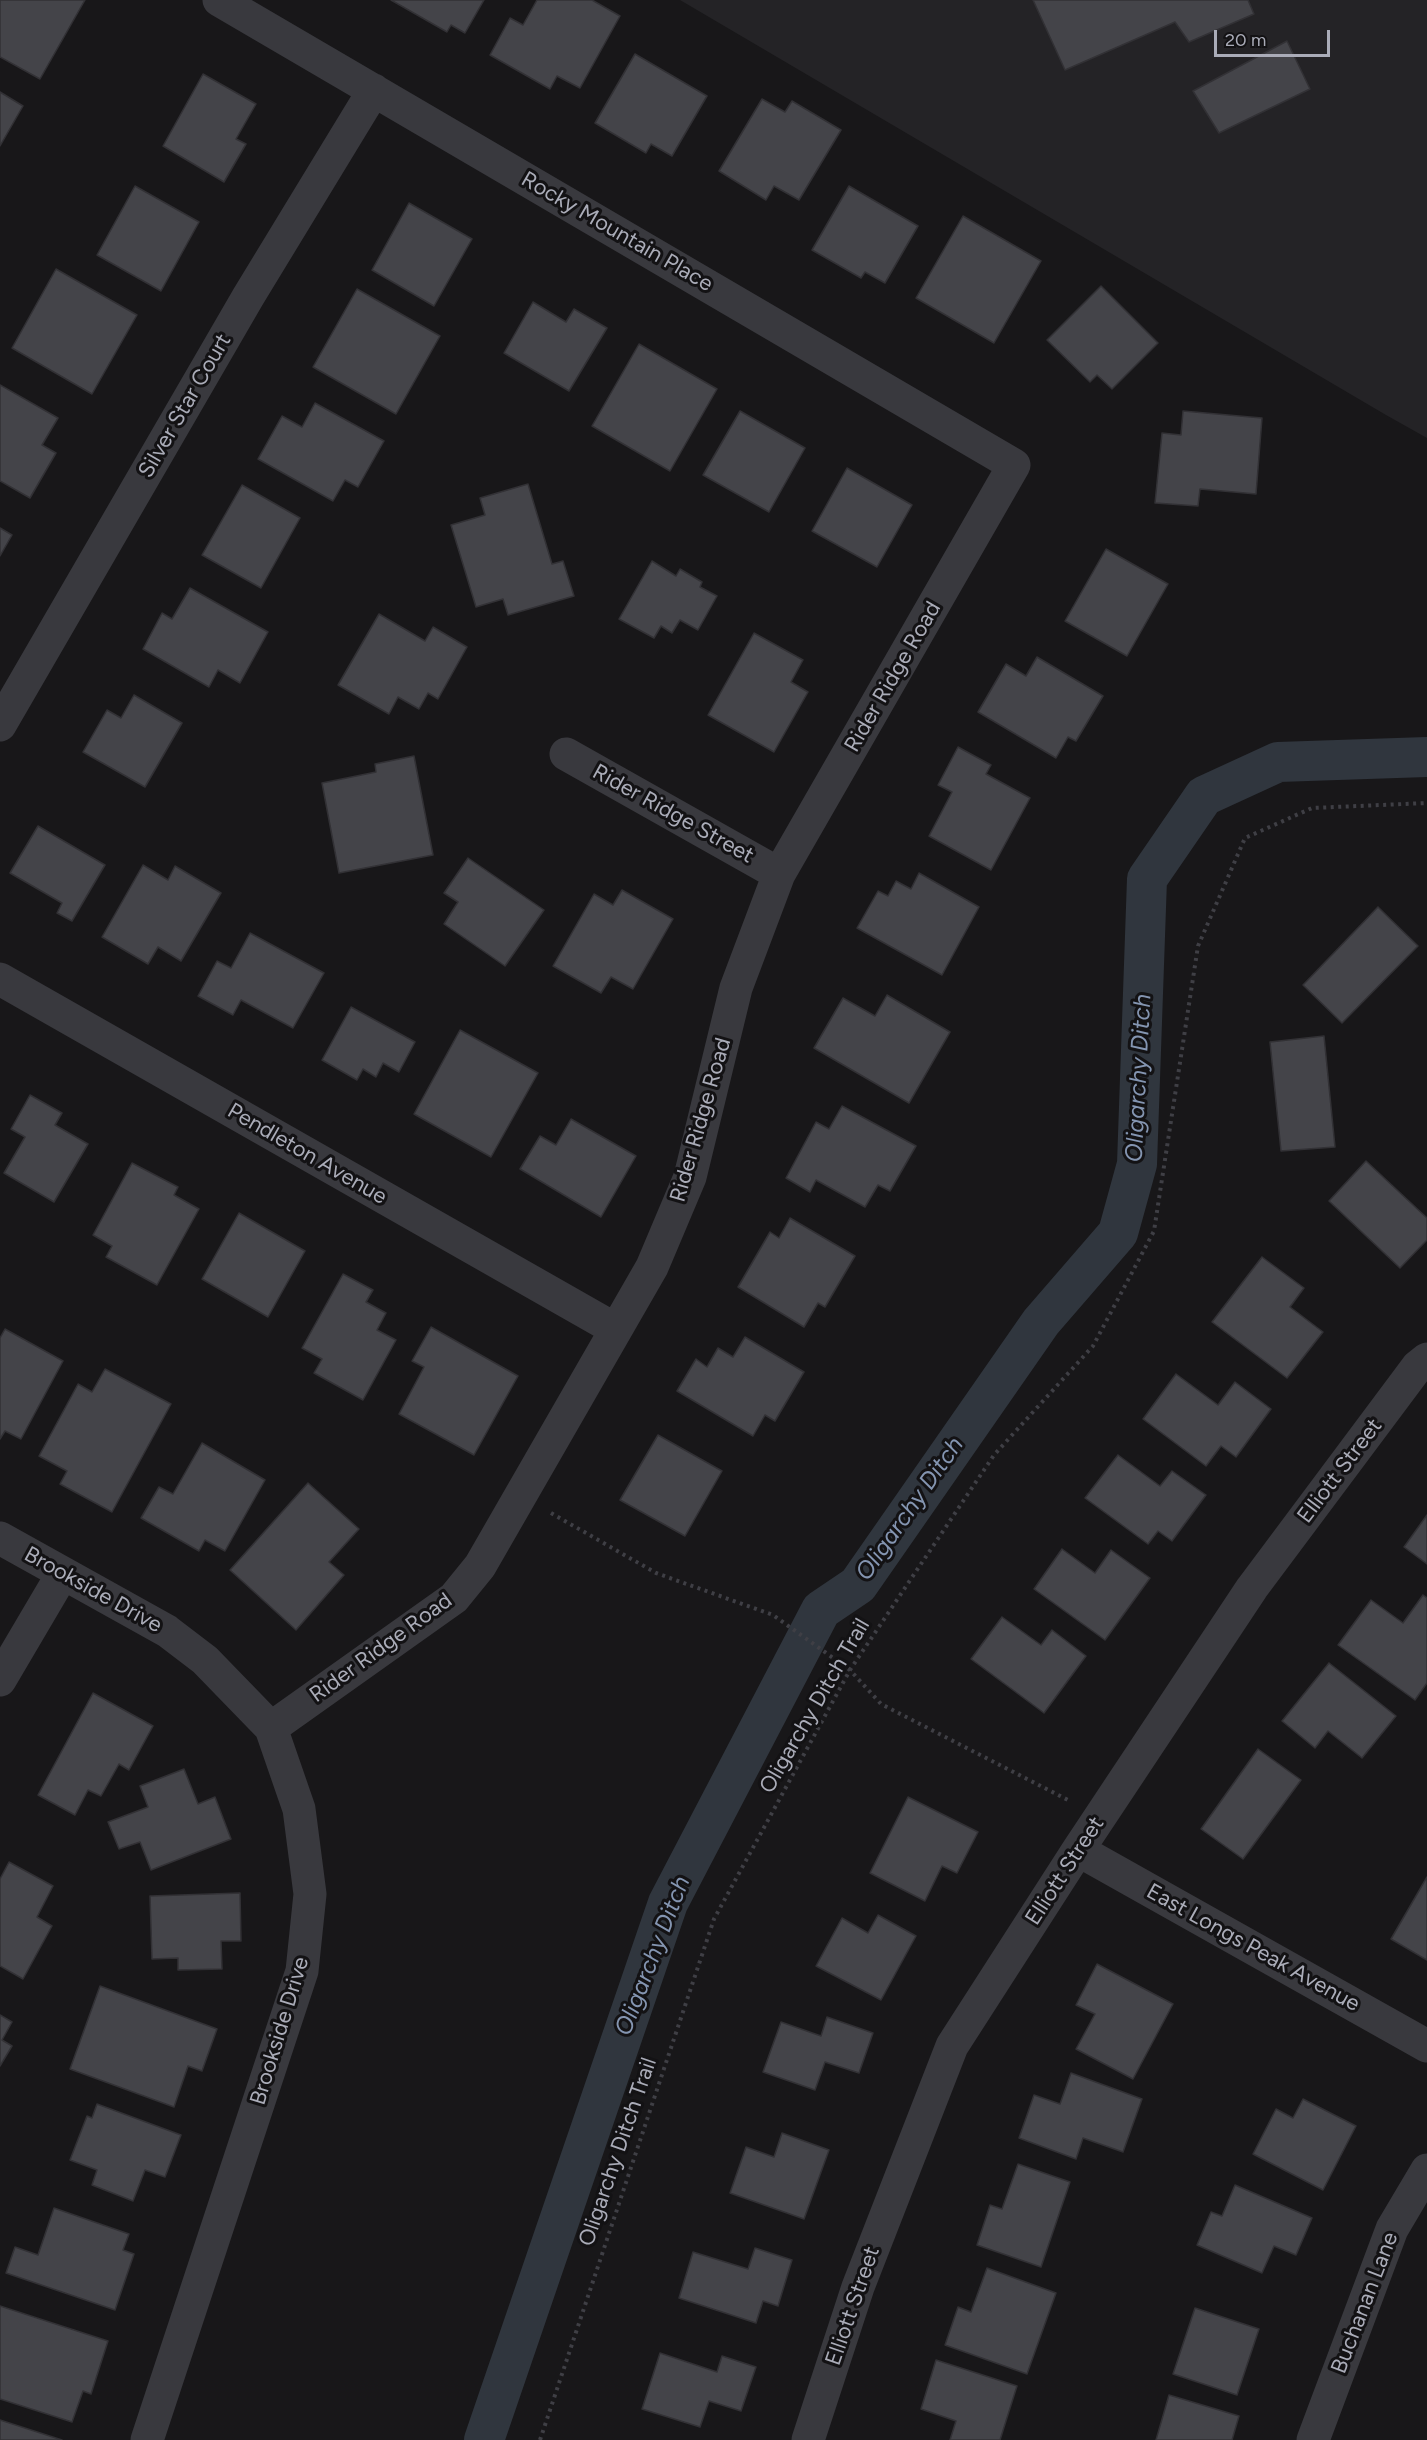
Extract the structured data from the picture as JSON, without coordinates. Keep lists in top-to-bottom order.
{
  "streets": {
    "street": [
      "Rocky Mountain Place",
      "Silver Star Court",
      "Rider Ridge Road",
      "Rider Ridge Street",
      "Pendleton Avenue",
      "Elliott Street",
      "Brookside Drive",
      "East Longs Peak Avenue",
      "Buchanan Lane"
    ],
    "path": ["Oligarchy Ditch Trail"]
  },
  "crossings": [
    ["Rocky Mountain Place", "Silver Star Court"],
    ["Rocky Mountain Place", "Rider Ridge Road"],
    ["Rider Ridge Road", "Rider Ridge Street"],
    ["Rider Ridge Road", "Pendleton Avenue"],
    ["Rider Ridge Road", "Brookside Drive"],
    ["Elliott Street", "East Longs Peak Avenue"]
  ],
  "water": ["Oligarchy Ditch"],
  "scale_bar": "20 m"
}
